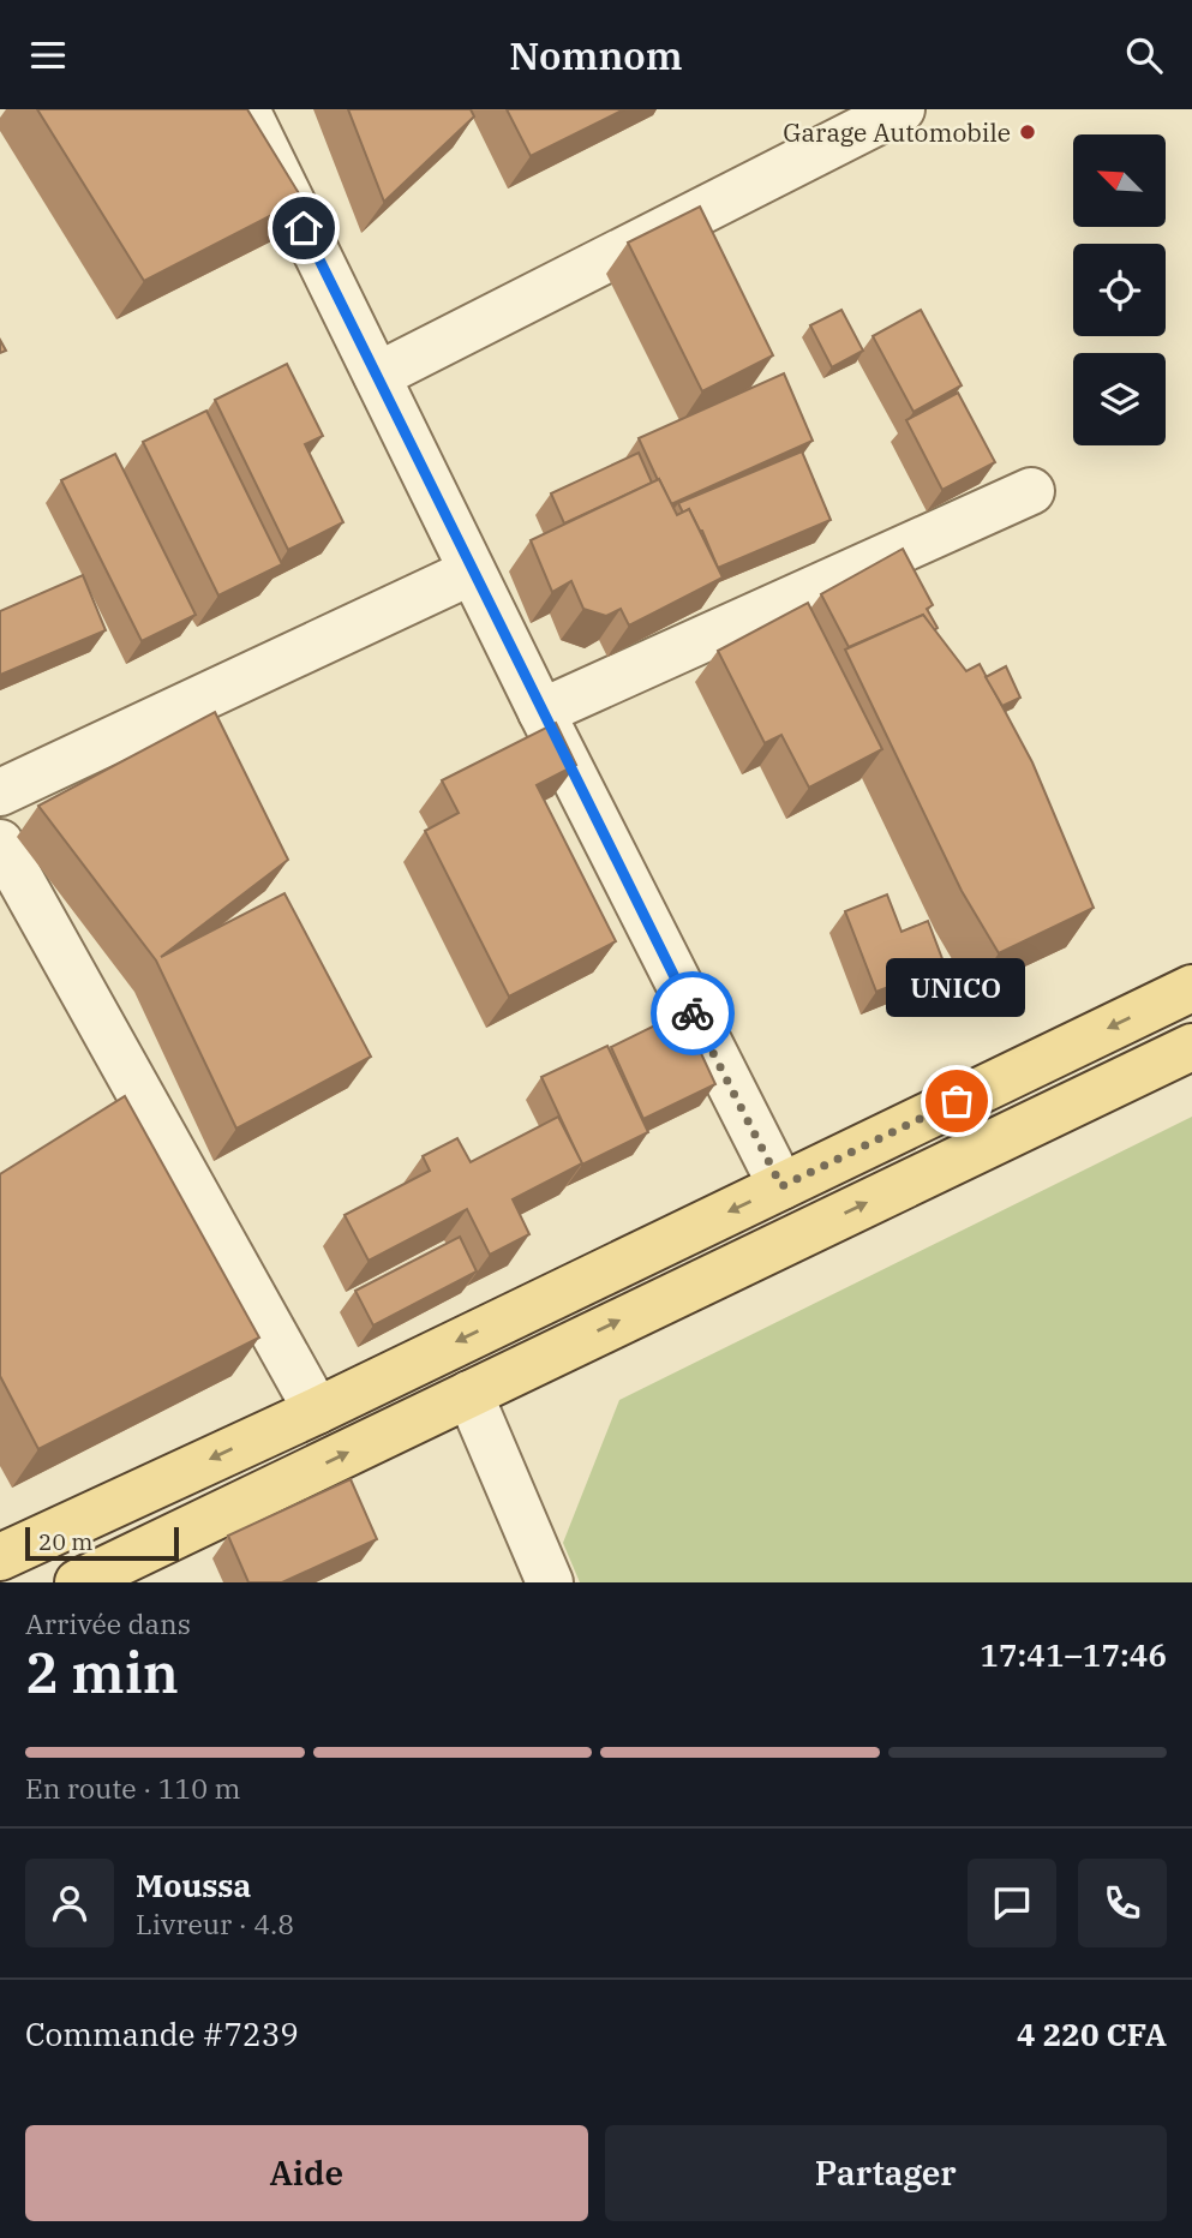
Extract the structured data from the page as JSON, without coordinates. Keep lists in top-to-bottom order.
{
  "places": ["Garage Automobile", "UNICO"],
  "scale_bar": "20 m",
  "north": "top left",
  "page": {
    "header": "Nomnom",
    "bubble": "UNICO",
    "scale": "20 m",
    "heading": ["2 min", "Arrivée dans", "17:41–17:46"],
    "panel": [
      "Moussa",
      "Livreur · 4.8",
      "Commande #7239",
      "4 220 CFA"
    ],
    "bar": "En route · 110 m",
    "buttons": ["Aide", "Partager"]
  }
}
